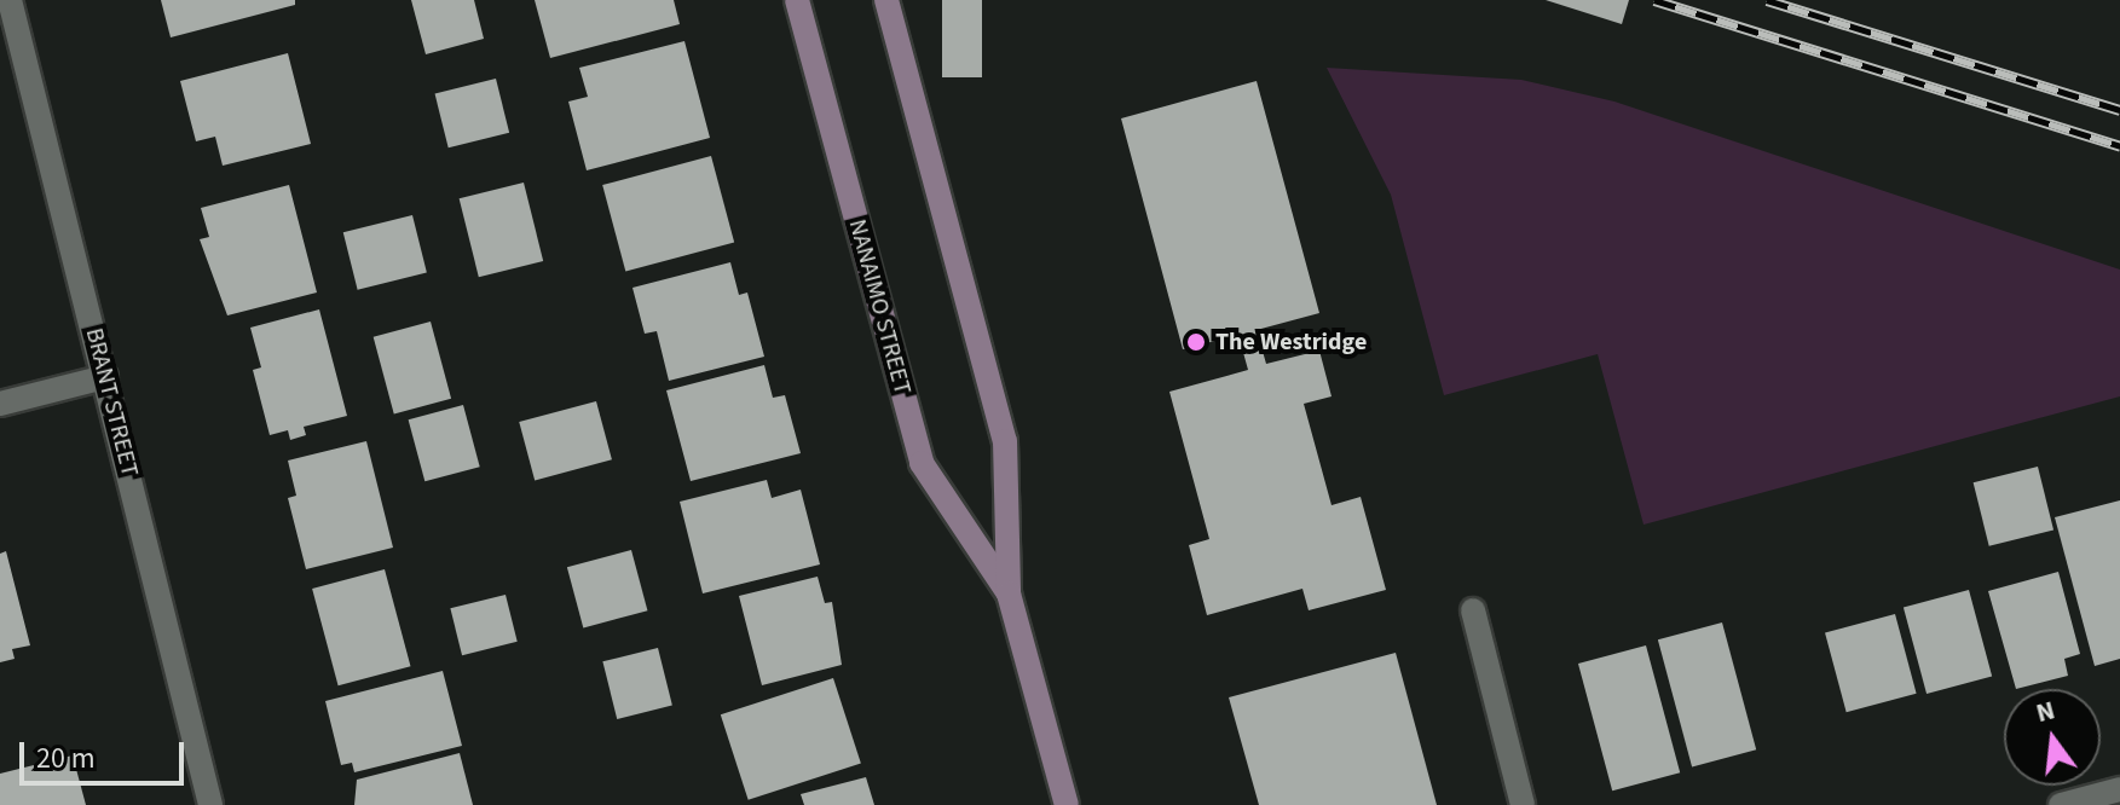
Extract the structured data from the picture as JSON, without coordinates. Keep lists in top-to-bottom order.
{
  "streets": {
    "main road": ["NANAIMO STREET"],
    "street": ["BRANT STREET"]
  },
  "places": ["The Westridge"],
  "scale_bar": "20 m",
  "north": "top"
}
